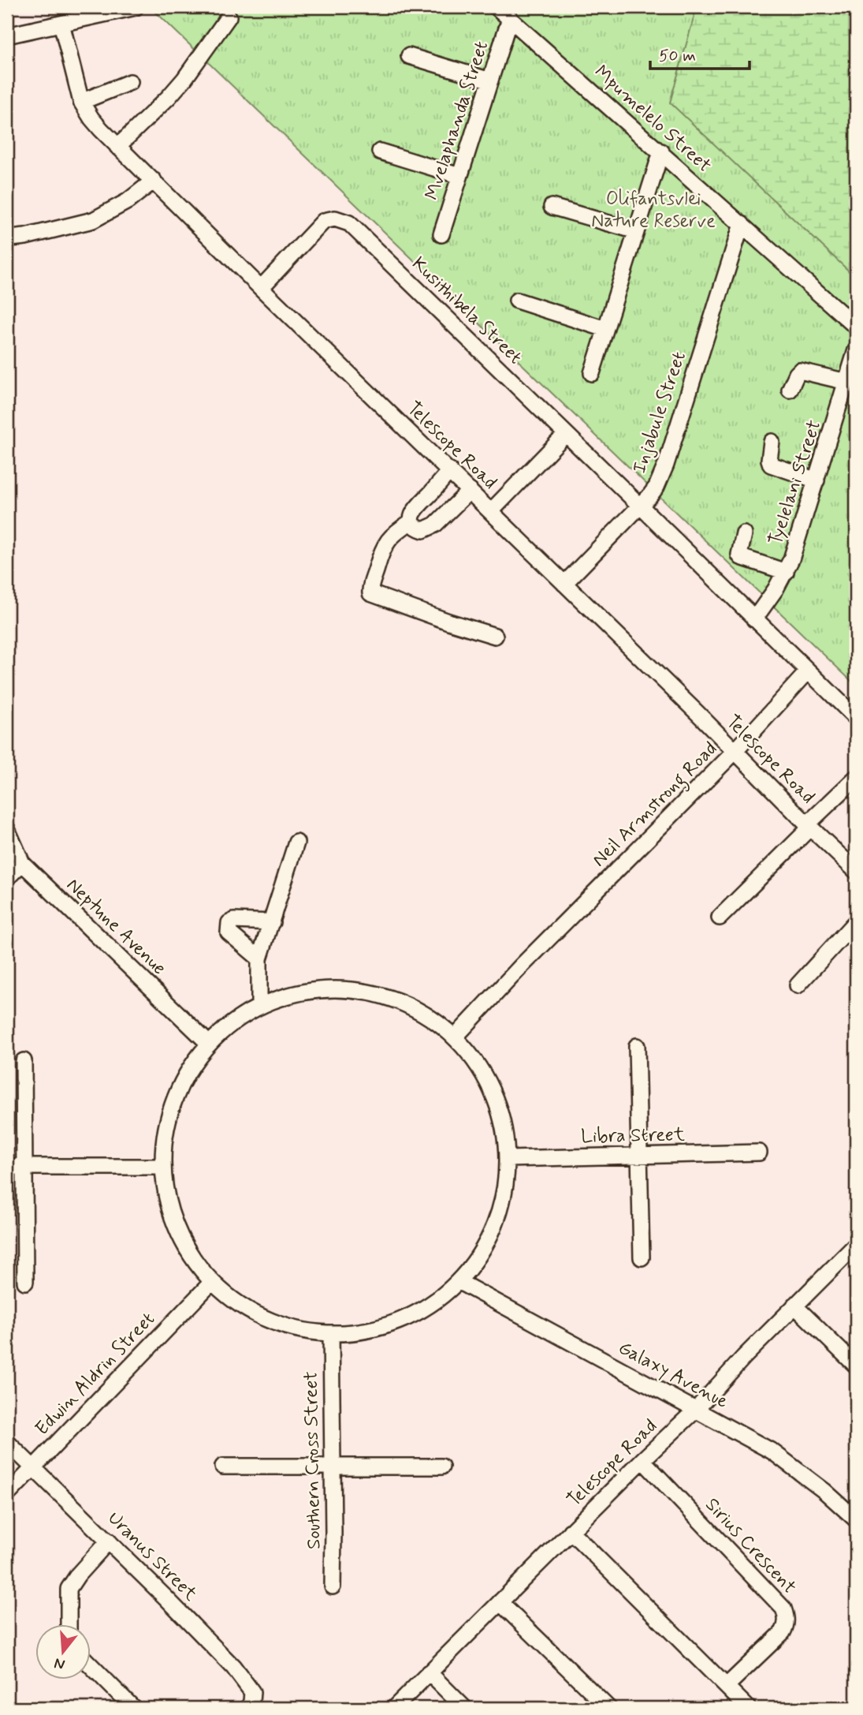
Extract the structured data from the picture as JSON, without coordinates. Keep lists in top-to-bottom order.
{
  "streets": {
    "street": [
      "Mpumelelo Street",
      "Mvelaphanda Street",
      "Kusithibela Street",
      "Injabule Street",
      "Telescope Road",
      "Tyelelani Street",
      "Neil Armstrong Road",
      "Neptune Avenue",
      "Libra Street",
      "Edwin Aldrin Street",
      "Galaxy Avenue",
      "Southern Cross Street",
      "Sirius Crescent",
      "Uranus Street"
    ]
  },
  "crossings": [
    ["Mpumelelo Street", "Mvelaphanda Street"],
    ["Mpumelelo Street", "Injabule Street"],
    ["Kusithibela Street", "Injabule Street"],
    ["Kusithibela Street", "Telescope Road"],
    ["Injabule Street", "Telescope Road"],
    ["Telescope Road", "Neil Armstrong Road"],
    ["Telescope Road", "Galaxy Avenue"],
    ["Telescope Road", "Sirius Crescent"],
    ["Edwin Aldrin Street", "Uranus Street"]
  ],
  "parks": ["Olifantsvlei Nature Reserve"],
  "scale_bar": "50 m",
  "north": "bottom"
}
